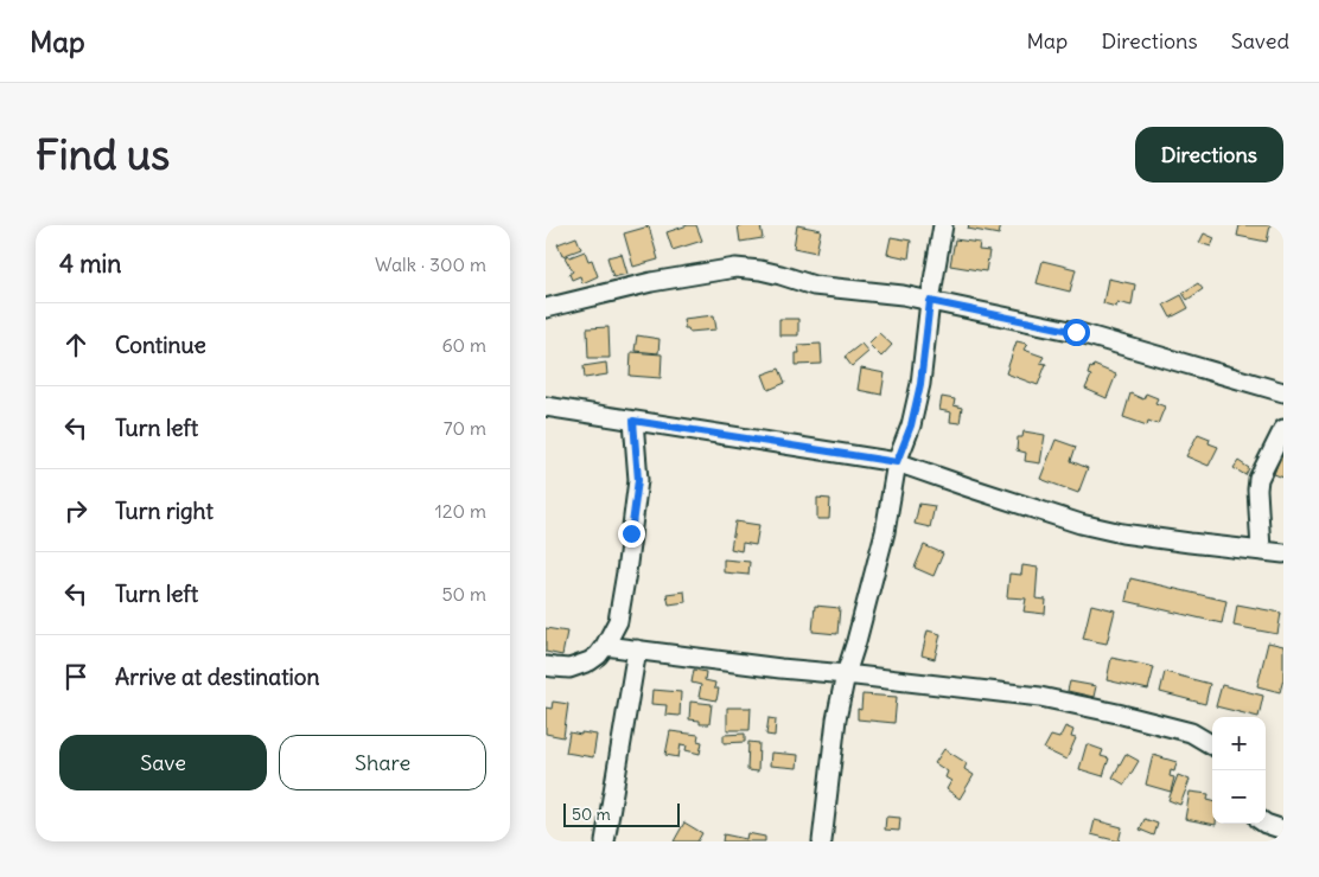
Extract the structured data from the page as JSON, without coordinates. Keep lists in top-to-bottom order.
{
  "scale_bar": "50 m",
  "page": {
    "header": "Map",
    "nav": ["Map", "Directions", "Saved"],
    "buttons": [
      "Directions",
      ["Save", "Share"]
    ],
    "title": "Find us",
    "heading": ["4 min", "Walk · 300 m"],
    "list": [
      ["Continue", "60 m"],
      ["Turn left", "70 m"],
      ["Turn right", "120 m"],
      ["Turn left", "50 m"],
      "Arrive at destination"
    ],
    "map_buttons": ["+", "−"],
    "scale": "50 m"
  }
}
